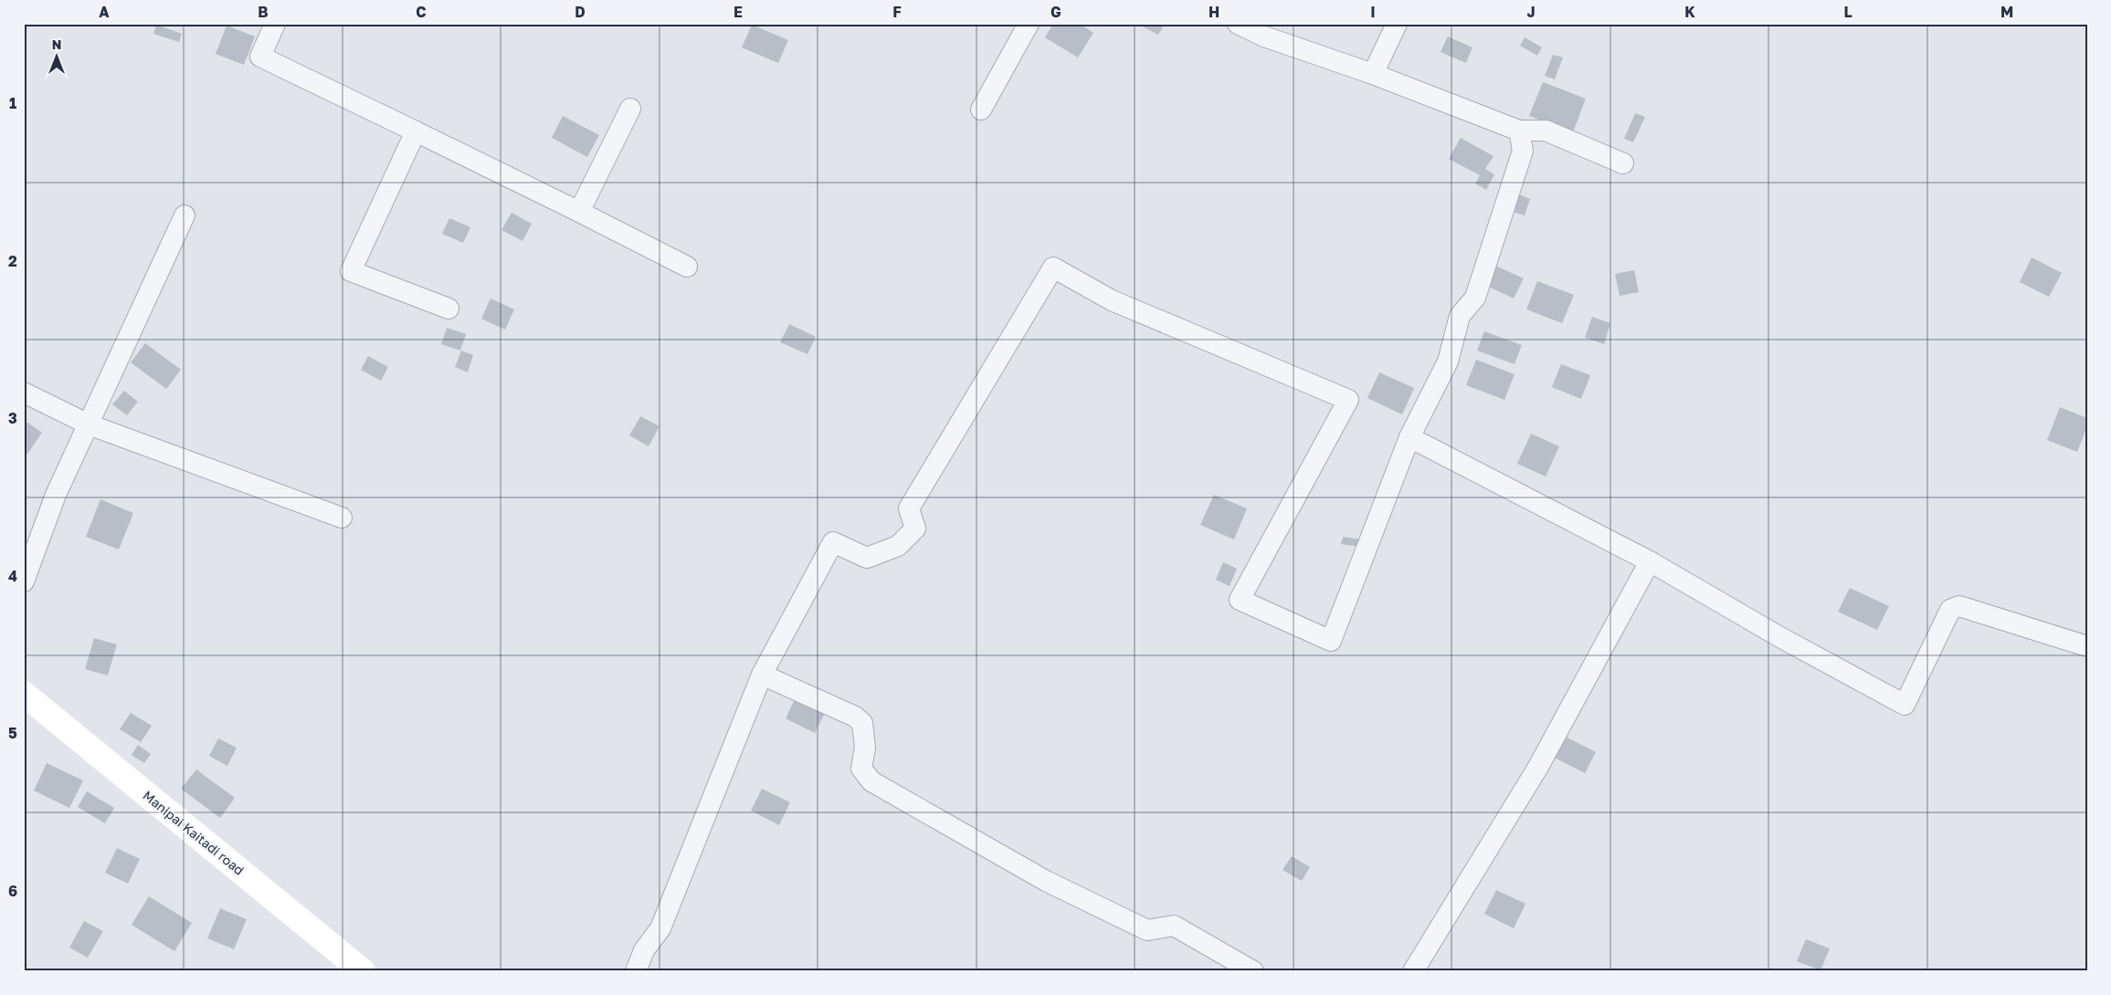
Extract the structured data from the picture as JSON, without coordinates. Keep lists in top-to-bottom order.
{
  "streets": {
    "main road": ["Manipai Kaitadi road"]
  },
  "north": "top",
  "grid": {
    "columns": [
      "A",
      "B",
      "C",
      "D",
      "E",
      "F",
      "G",
      "H",
      "I",
      "J",
      "K",
      "L",
      "M"
    ],
    "rows": [
      "1",
      "2",
      "3",
      "4",
      "5",
      "6"
    ]
  }
}
